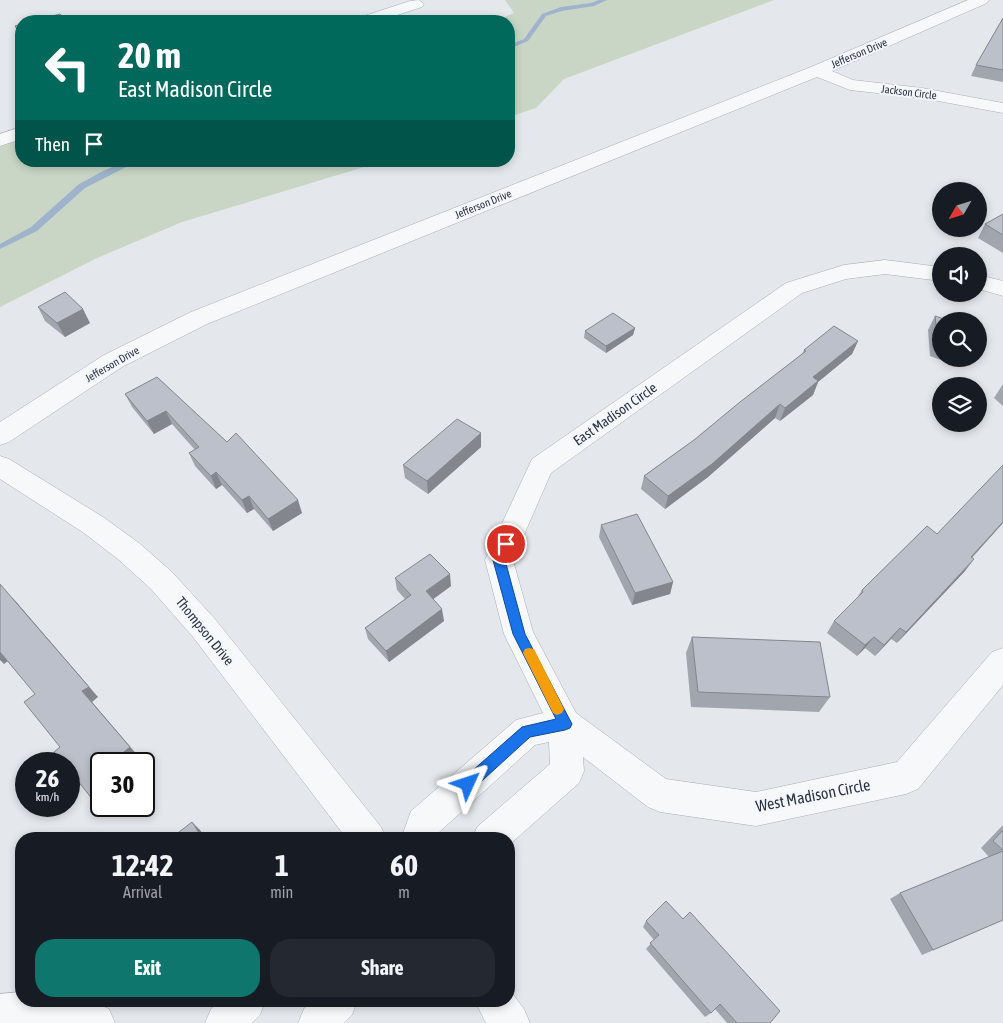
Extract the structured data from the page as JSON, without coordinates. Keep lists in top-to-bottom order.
{
  "streets": {
    "street": [
      "Jefferson Drive",
      "Jackson Circle",
      "East Madison Circle",
      "Thompson Drive",
      "West Madison Circle"
    ]
  },
  "crossings": [
    ["Jefferson Drive", "Jackson Circle"],
    ["East Madison Circle", "West Madison Circle"]
  ],
  "north": "bottom left",
  "page": {
    "turn": ["20 m", "East Madison Circle"],
    "then": "Then",
    "speed": "26 km/h",
    "limit": "30",
    "eta": [
      "12:42",
      "Arrival",
      "1",
      "min",
      "60",
      "m"
    ],
    "buttons": ["Exit", "Share"]
  }
}
